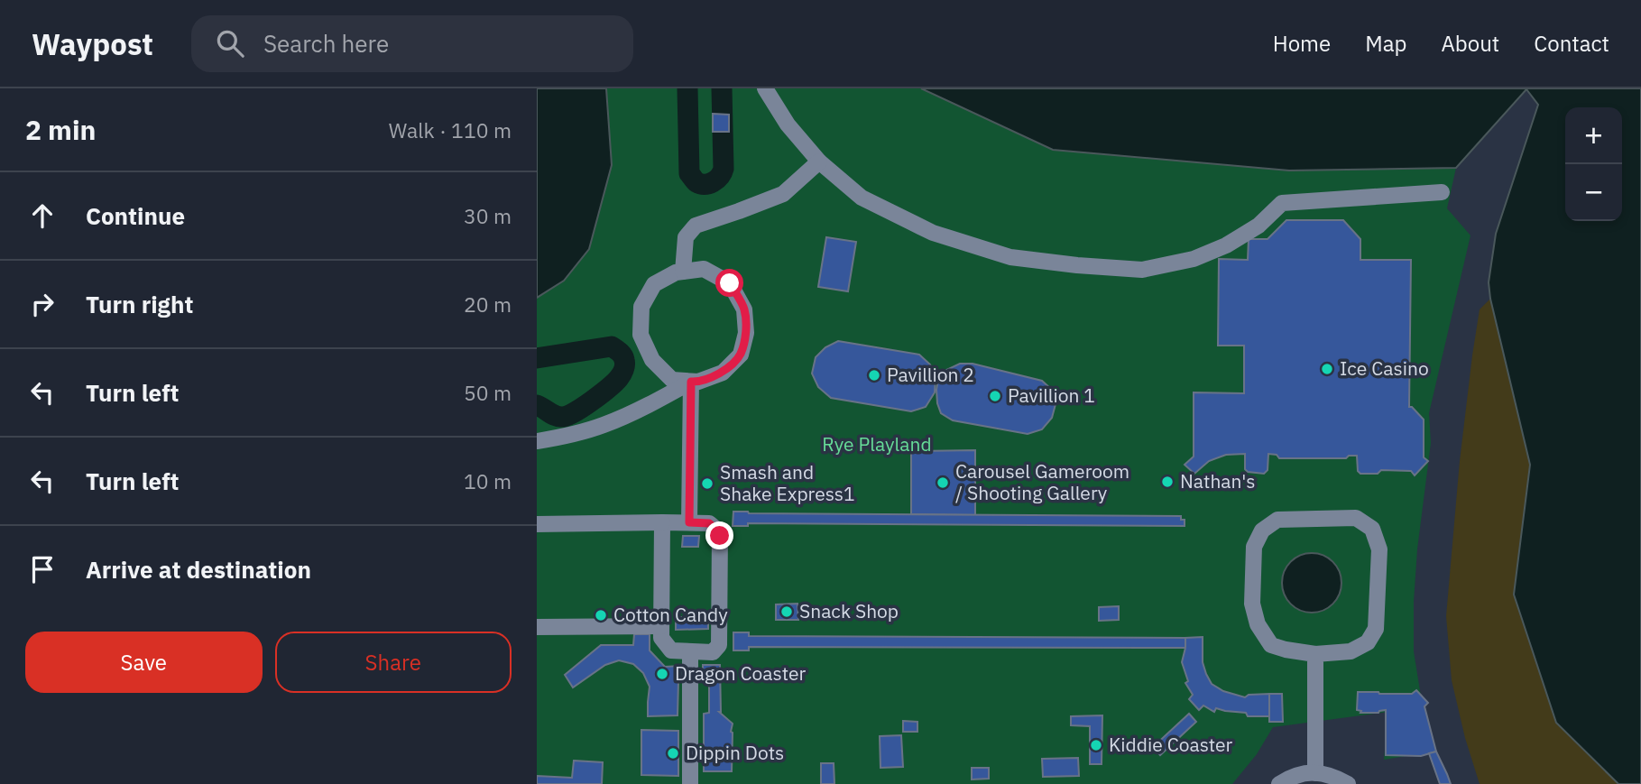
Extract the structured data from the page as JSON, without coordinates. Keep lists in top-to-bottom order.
{
  "parks": ["Rye Playland"],
  "places": [
    "Ice Casino",
    "Pavillion 2",
    "Pavillion 1",
    "Nathan's",
    "Carousel Gameroom / Shooting Gallery",
    "Smash and Shake Express1",
    "Snack Shop",
    "Cotton Candy",
    "Dragon Coaster",
    "Kiddie Coaster",
    "Dippin Dots"
  ],
  "page": {
    "header": "Waypost",
    "search": "Search here",
    "nav": [
      "Home",
      "Map",
      "About",
      "Contact"
    ],
    "heading": ["2 min", "Walk · 110 m"],
    "map_buttons": ["+", "−"],
    "list": [
      ["Continue", "30 m"],
      ["Turn right", "20 m"],
      ["Turn left", "50 m"],
      ["Turn left", "10 m"],
      "Arrive at destination"
    ],
    "buttons": ["Save", "Share"]
  }
}
